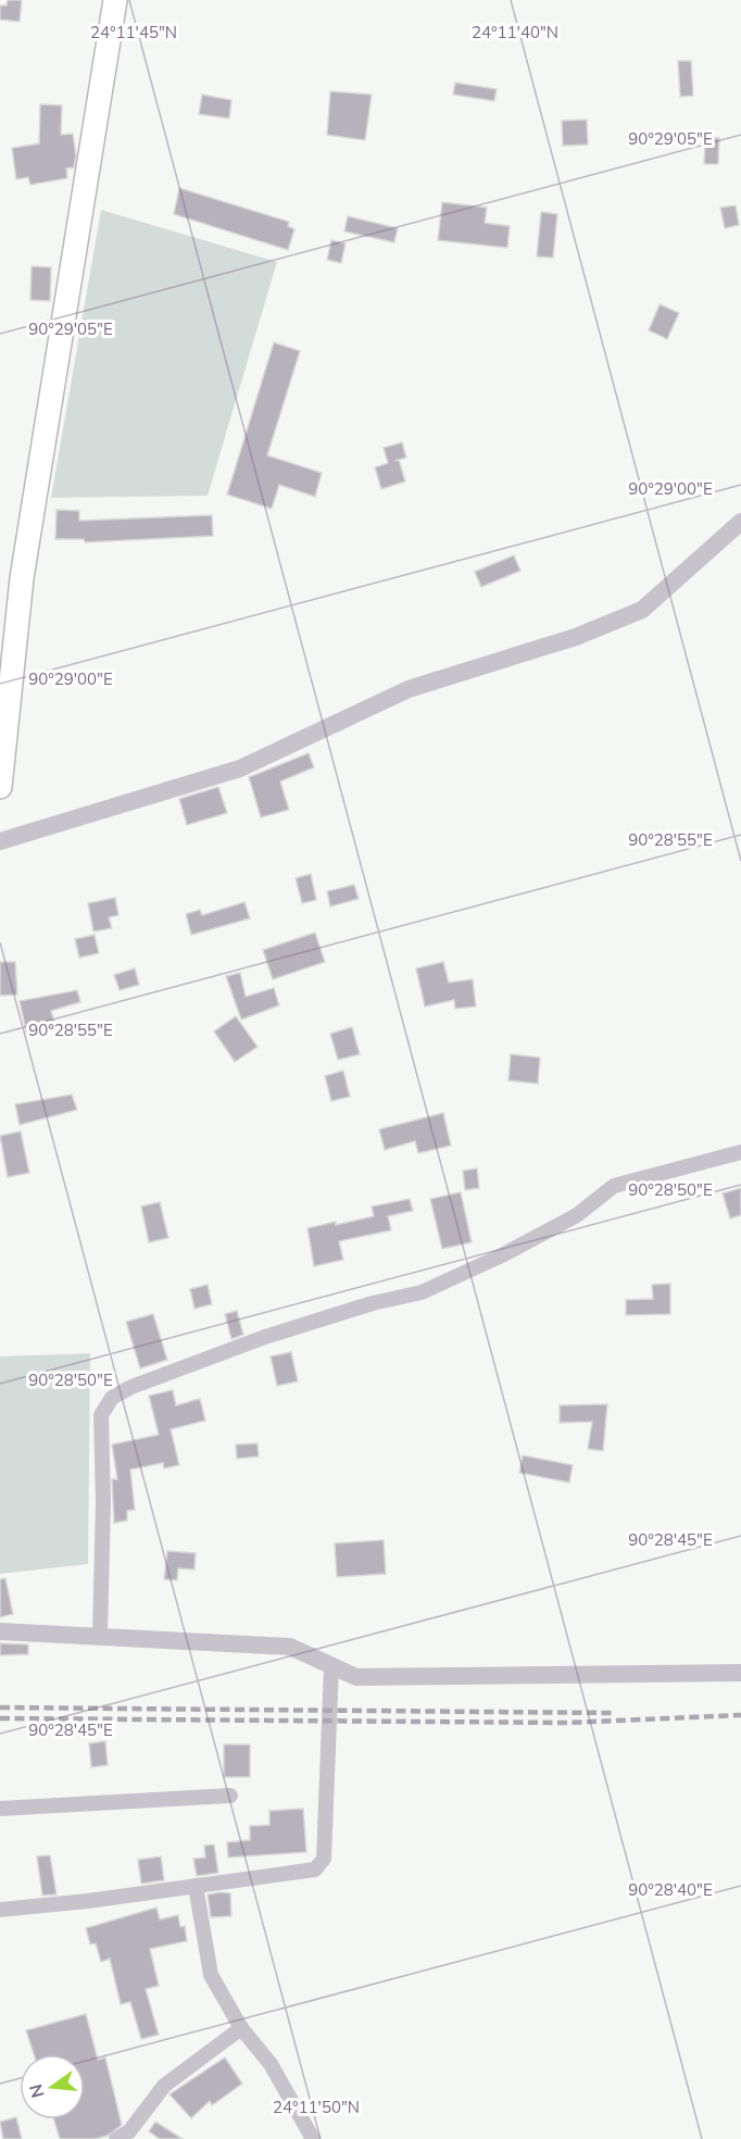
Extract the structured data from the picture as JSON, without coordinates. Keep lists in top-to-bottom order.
{
  "north": "left",
  "coordinates": [
    "24°11'45\"N",
    "24°11'40\"N",
    "90°29'05\"E",
    "90°29'00\"E",
    "90°28'55\"E",
    "90°28'50\"E",
    "90°28'45\"E",
    "90°28'40\"E",
    "24°11'50\"N"
  ]
}
